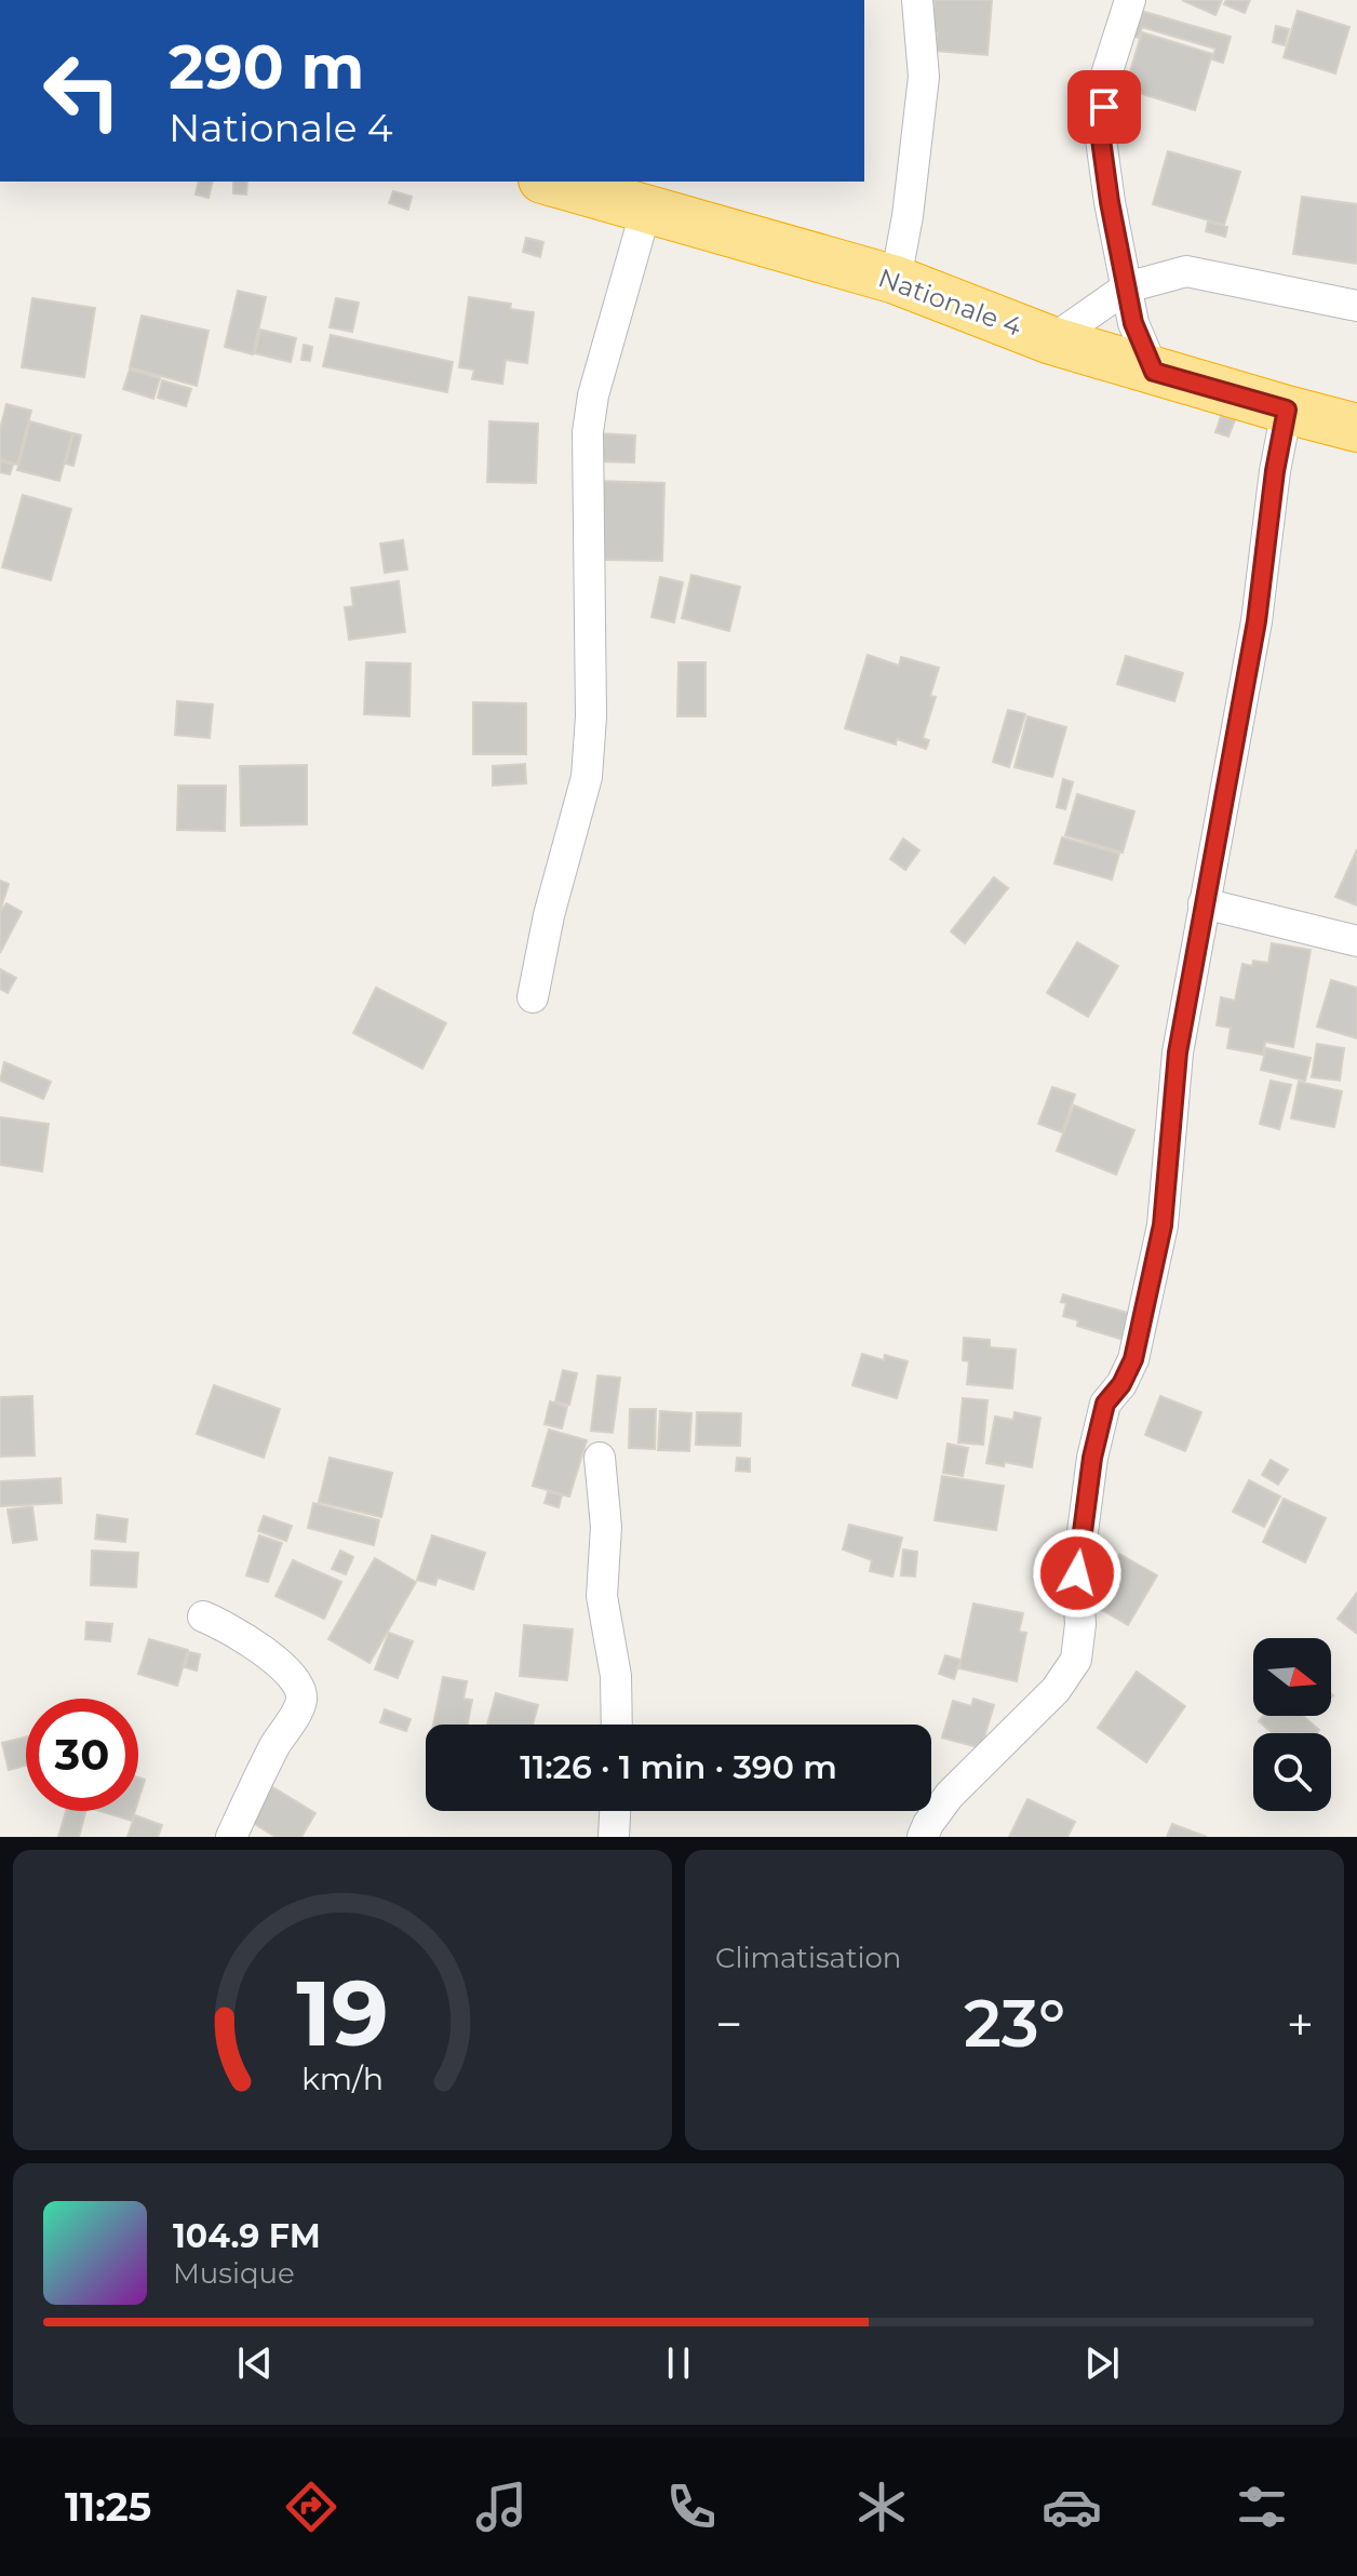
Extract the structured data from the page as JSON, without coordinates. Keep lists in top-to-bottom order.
{
  "streets": {
    "highway": ["Nationale 4"]
  },
  "north": "right",
  "page": {
    "turn": ["290 m", "Nationale 4"],
    "limit": "30",
    "trip": "11:26 · 1 min · 390 m",
    "tile": "Climatisation",
    "heat": ["−", "23°", "+"],
    "song": ["104.9 FM", "Musique"],
    "tabs": "11:25",
    "gauge": ["19", "km/h"]
  }
}
